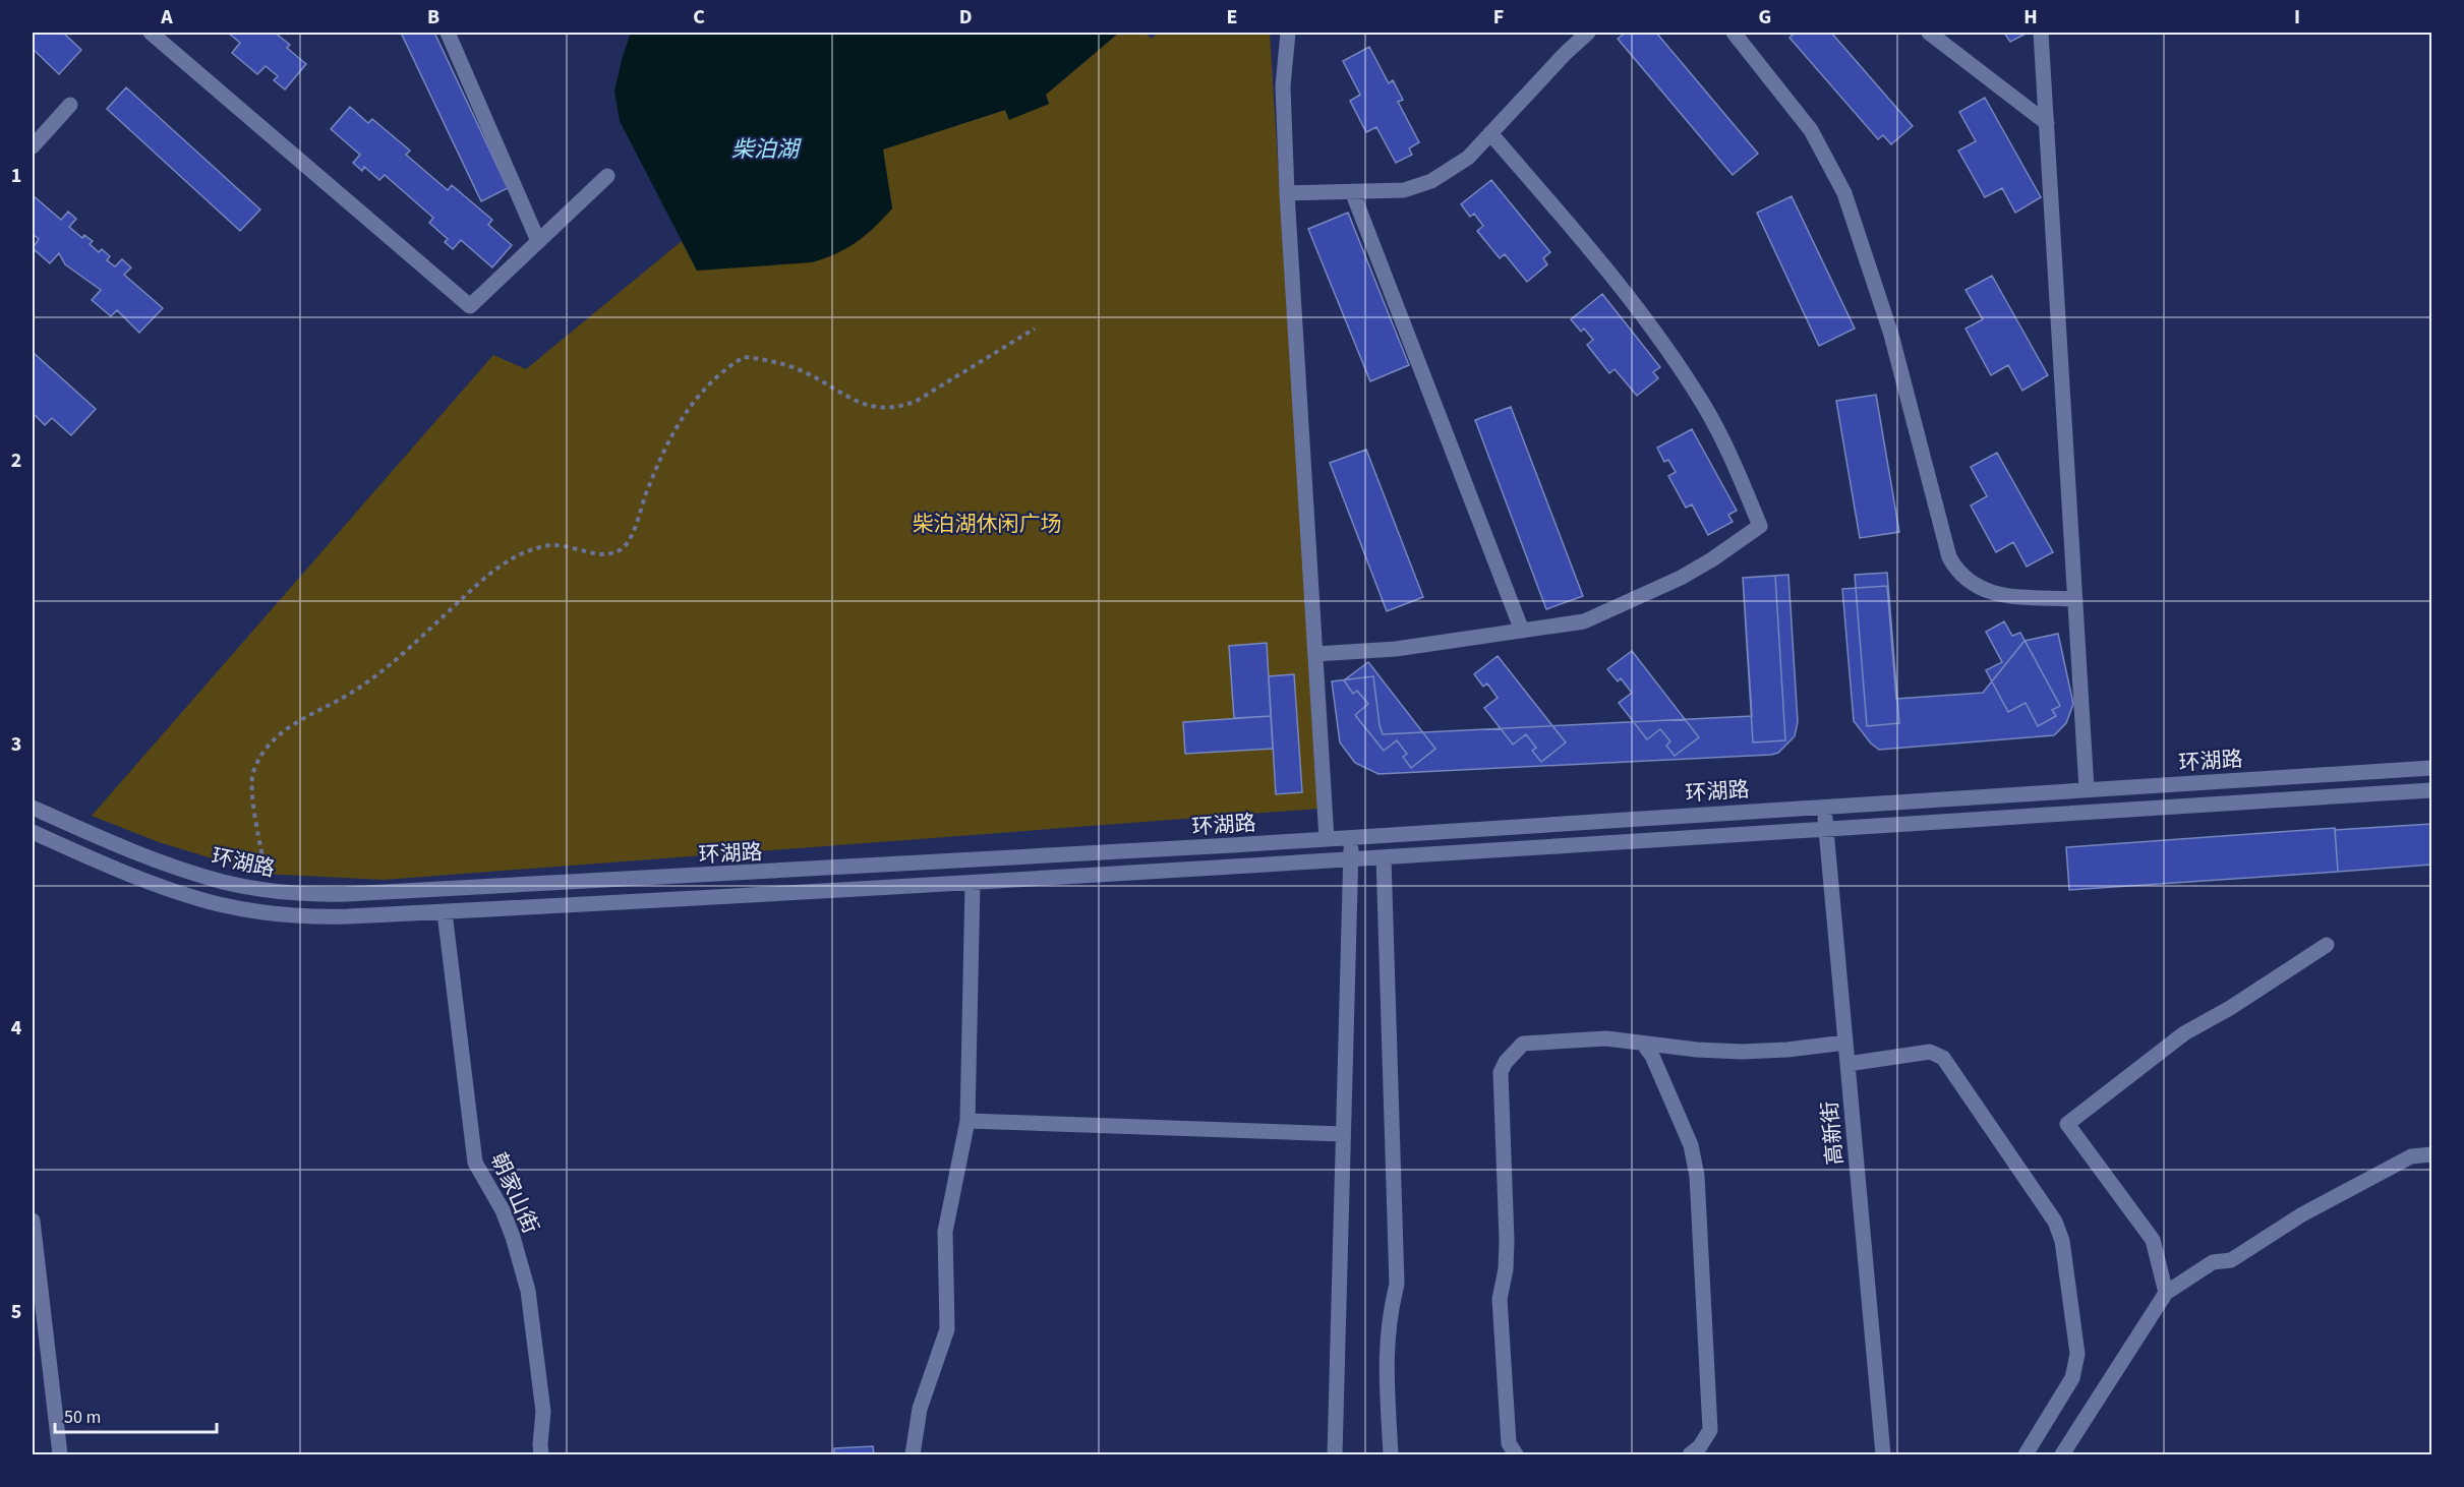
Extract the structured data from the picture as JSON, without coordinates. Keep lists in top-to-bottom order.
{
  "streets": {
    "street": ["环湖路", "高新街", "朝家山街"]
  },
  "crossings": [
    ["环湖路", "高新街"],
    ["环湖路", "朝家山街"]
  ],
  "water": ["柴泊湖"],
  "parks": ["柴泊湖休闲广场"],
  "scale_bar": "50 m",
  "grid": {
    "columns": [
      "A",
      "B",
      "C",
      "D",
      "E",
      "F",
      "G",
      "H",
      "I"
    ],
    "rows": [
      "1",
      "2",
      "3",
      "4",
      "5"
    ]
  }
}
